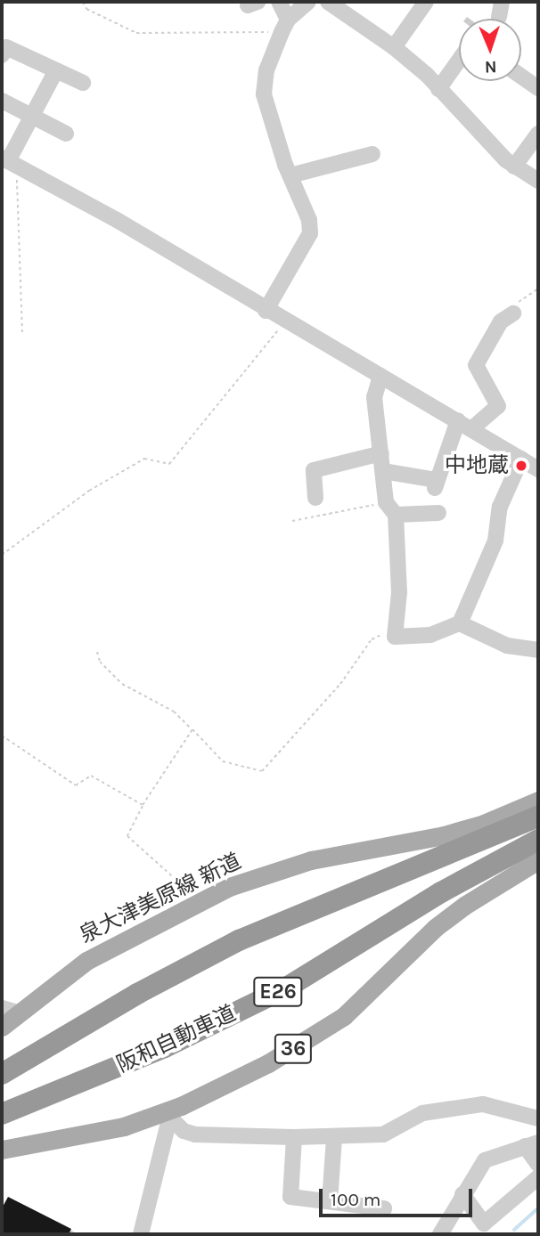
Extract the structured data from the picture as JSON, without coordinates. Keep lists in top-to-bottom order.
{
  "streets": {
    "highway": ["E26", "阪和自動車道"],
    "main road": ["泉大津美原線 新道", "36"]
  },
  "places": ["中地蔵"],
  "scale_bar": "100 m",
  "north": "bottom"
}
